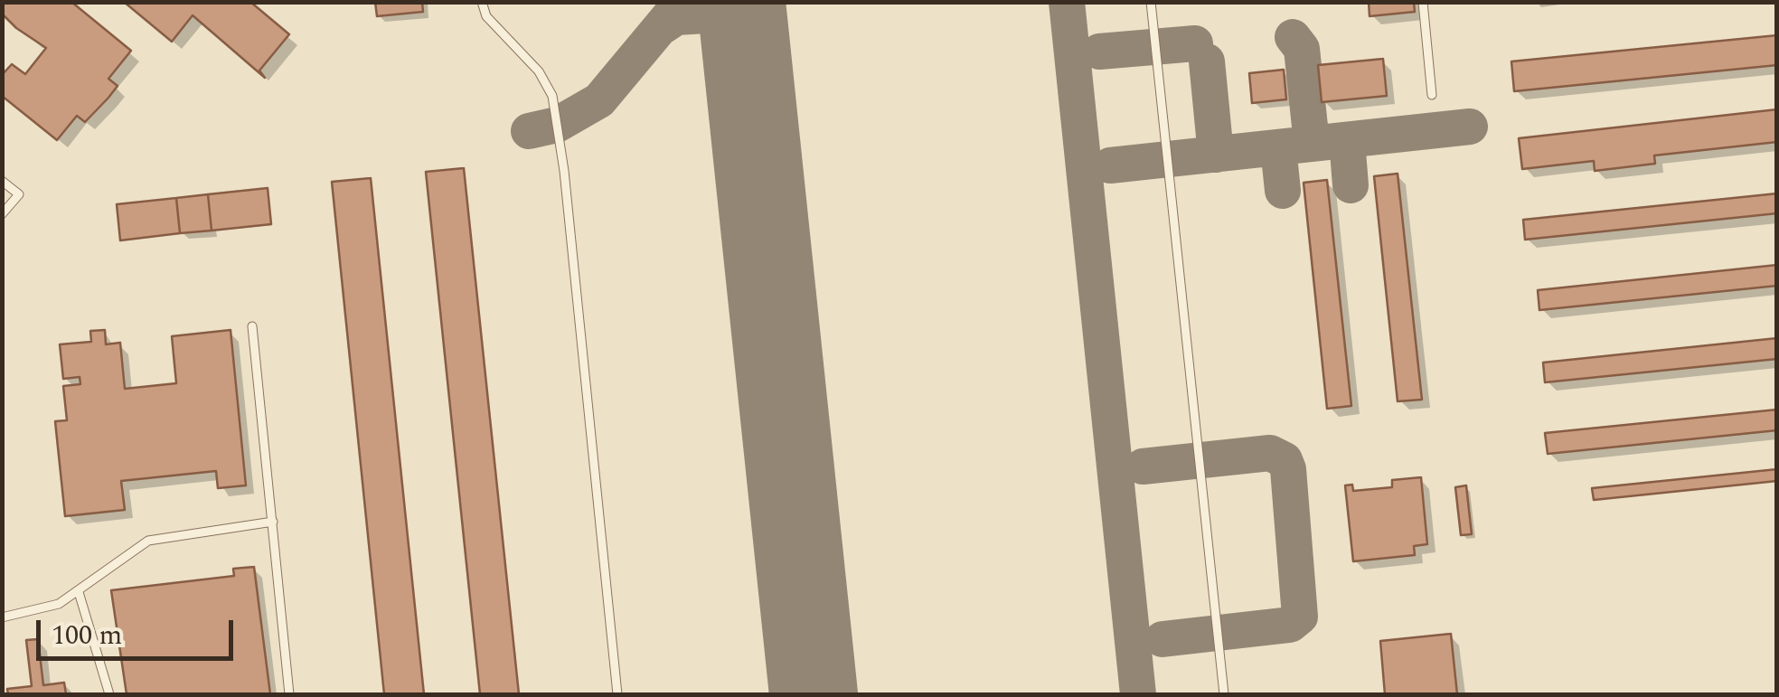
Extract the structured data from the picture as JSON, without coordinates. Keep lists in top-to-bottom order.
{
  "scale_bar": "100 m"
}
